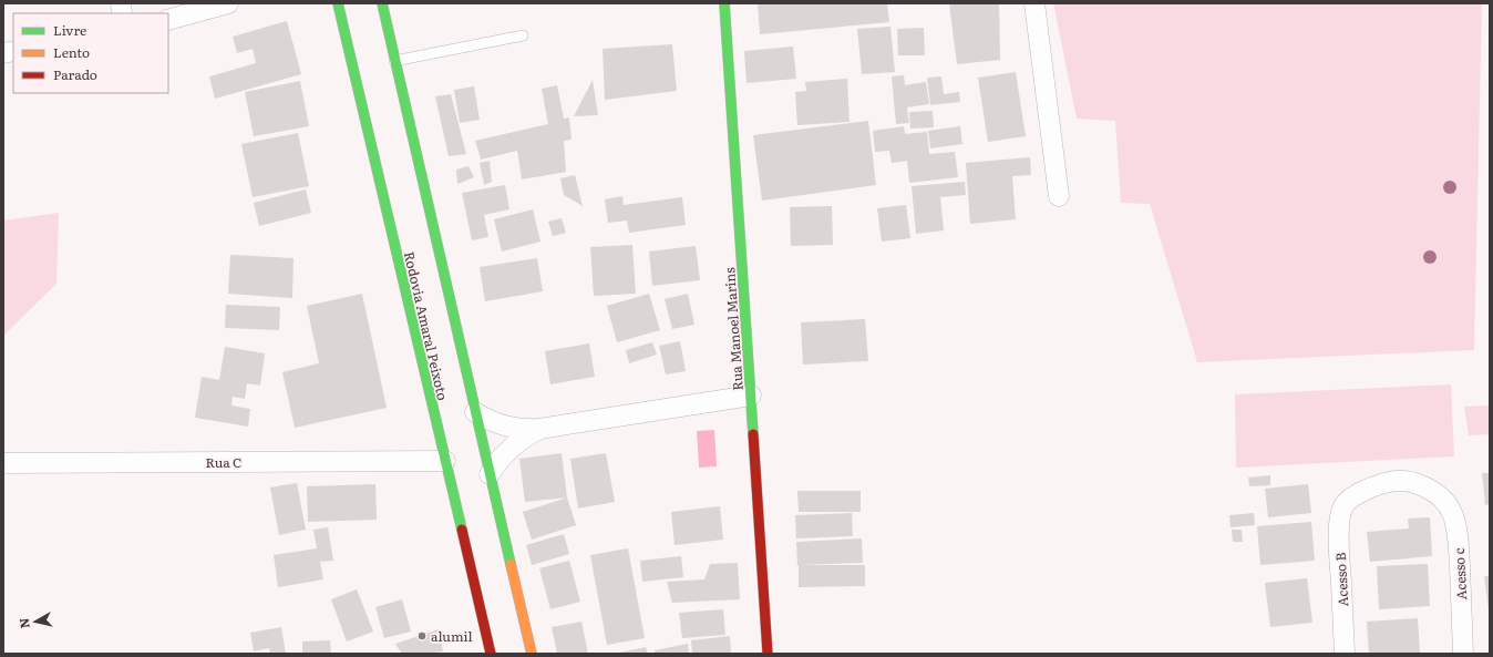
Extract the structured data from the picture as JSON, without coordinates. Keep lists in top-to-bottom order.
{
  "streets": {
    "main road": ["Rodovia Amaral Peixoto", "Rua Manoel Marins"],
    "street": ["Rua C", "Acesso c", "Acesso B"]
  },
  "crossings": [
    ["Rodovia Amaral Peixoto", "Rua C"],
    ["Acesso c", "Acesso B"]
  ],
  "places": ["alumil"],
  "legend": ["Livre", "Lento", "Parado"],
  "north": "left"
}
